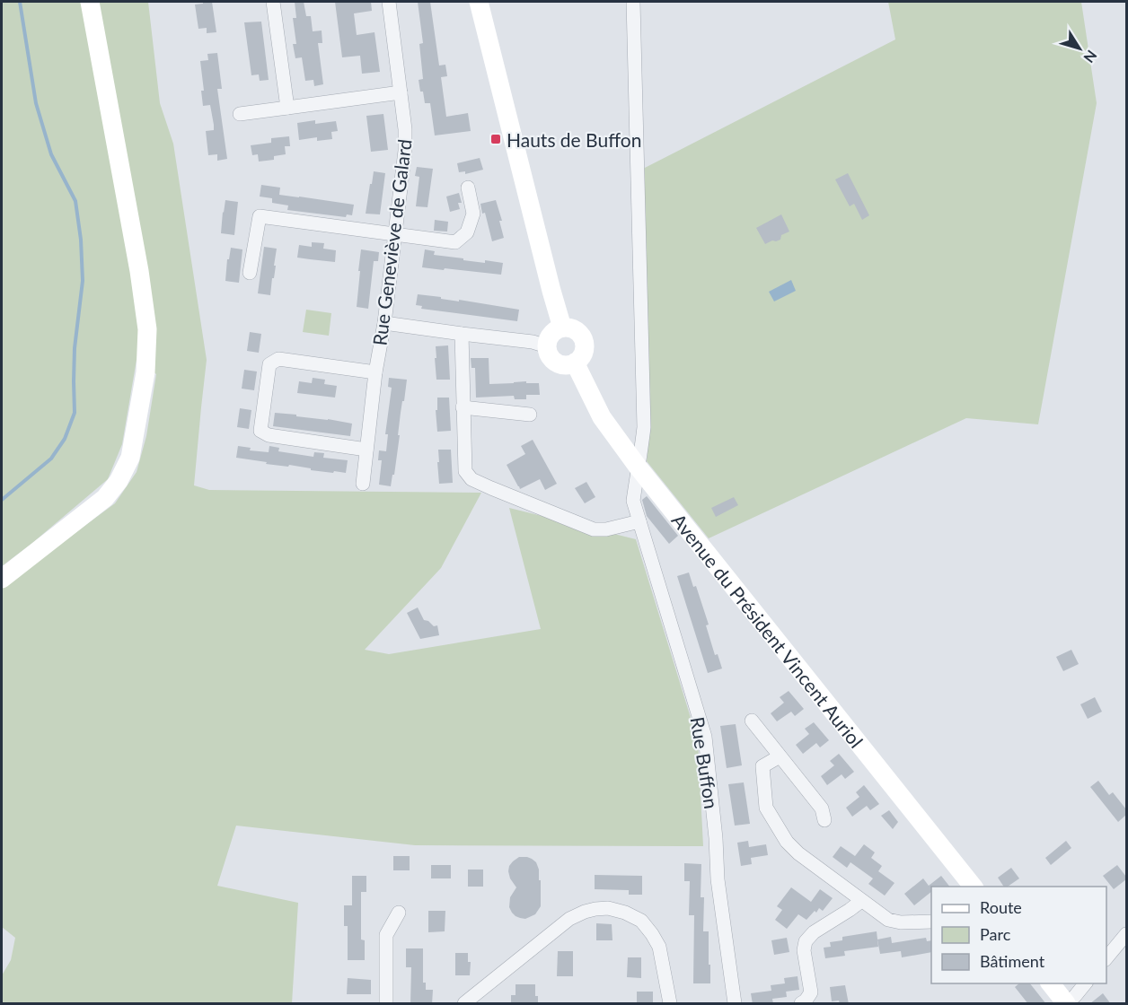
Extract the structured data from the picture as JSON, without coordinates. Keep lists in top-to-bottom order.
{
  "streets": {
    "main road": ["Avenue du Président Vincent Auriol"],
    "street": ["Rue Geneviève de Galard", "Rue Buffon"]
  },
  "crossings": [
    ["Avenue du Président Vincent Auriol", "Rue Buffon"]
  ],
  "places": {
    "transit": ["Hauts de Buffon"]
  },
  "legend": ["Route", "Parc", "Bâtiment"],
  "north": "bottom right"
}
